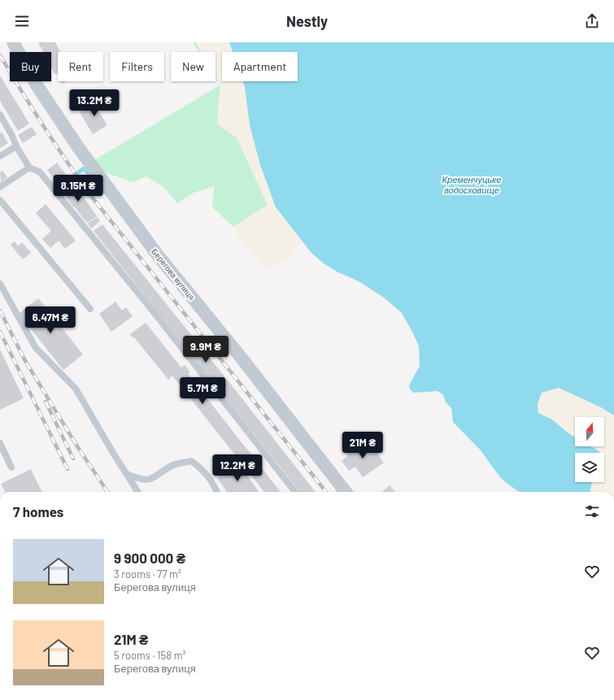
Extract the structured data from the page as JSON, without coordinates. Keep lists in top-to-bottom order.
{
  "streets": {
    "street": ["Берегова вулиця"]
  },
  "water": ["Кременчуцьке водосховище"],
  "north": "top",
  "page": {
    "header": "Nestly",
    "chip": [
      "Buy",
      "Rent",
      "Filters",
      "New",
      "Apartment"
    ],
    "price": [
      "13.2M ₴",
      "8.15M ₴",
      "6.47M ₴",
      "9.9M ₴",
      "5.7M ₴",
      "21M ₴",
      "12.2M ₴"
    ],
    "heading": "7 homes",
    "list": [
      {
        "name": "9 900 000 ₴",
        "note": "3 rooms · 77 m² · Берегова вулиця"
      },
      {
        "name": "21M ₴",
        "note": "5 rooms · 158 m² · Берегова вулиця"
      }
    ]
  }
}
